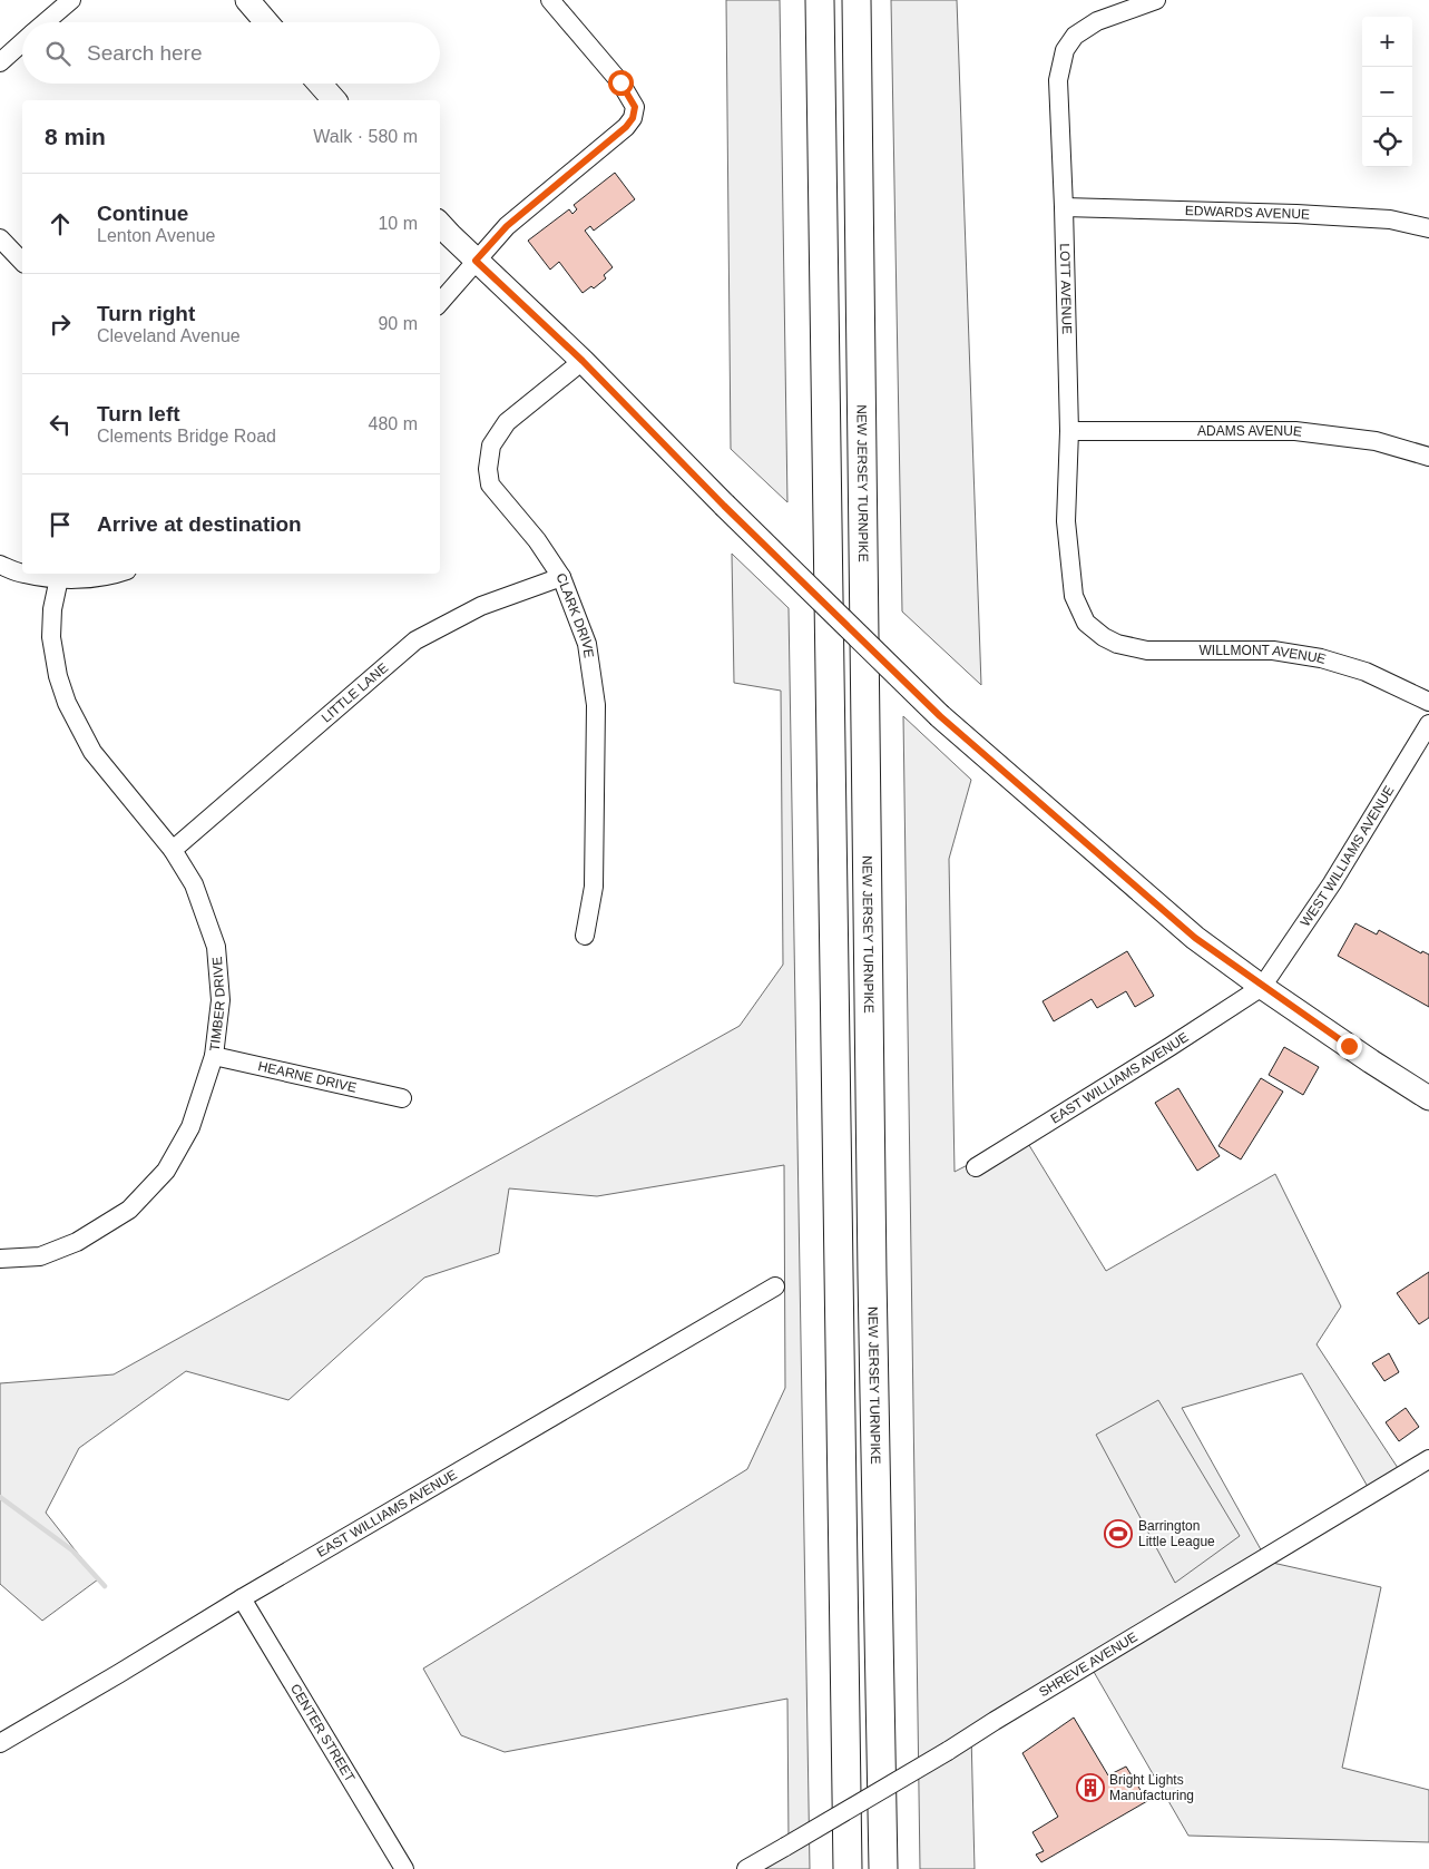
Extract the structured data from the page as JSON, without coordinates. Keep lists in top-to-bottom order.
{
  "streets": {
    "highway": ["NEW JERSEY TURNPIKE"],
    "street": [
      "EDWARDS AVENUE",
      "LOTT AVENUE",
      "ADAMS AVENUE",
      "CLARK DRIVE",
      "WILLMONT AVENUE",
      "LITTLE LANE",
      "WEST WILLIAMS AVENUE",
      "TIMBER DRIVE",
      "HEARNE DRIVE",
      "EAST WILLIAMS AVENUE",
      "SHREVE AVENUE",
      "CENTER STREET"
    ]
  },
  "crossings": [
    ["EDWARDS AVENUE", "LOTT AVENUE"],
    ["LOTT AVENUE", "ADAMS AVENUE"],
    ["LOTT AVENUE", "WILLMONT AVENUE"],
    ["CLARK DRIVE", "LITTLE LANE"],
    ["LITTLE LANE", "TIMBER DRIVE"],
    ["WEST WILLIAMS AVENUE", "EAST WILLIAMS AVENUE"],
    ["TIMBER DRIVE", "HEARNE DRIVE"],
    ["EAST WILLIAMS AVENUE", "CENTER STREET"]
  ],
  "places": {
    "sports": ["Barrington Little League"],
    "building": ["Bright Lights Manufacturing"]
  },
  "page": {
    "map_buttons": ["+", "−"],
    "search": "Search here",
    "heading": ["8 min", "Walk · 580 m"],
    "list": [
      ["Continue", "Lenton Avenue", "10 m"],
      ["Turn right", "Cleveland Avenue", "90 m"],
      ["Turn left", "Clements Bridge Road", "480 m"],
      "Arrive at destination"
    ]
  }
}
